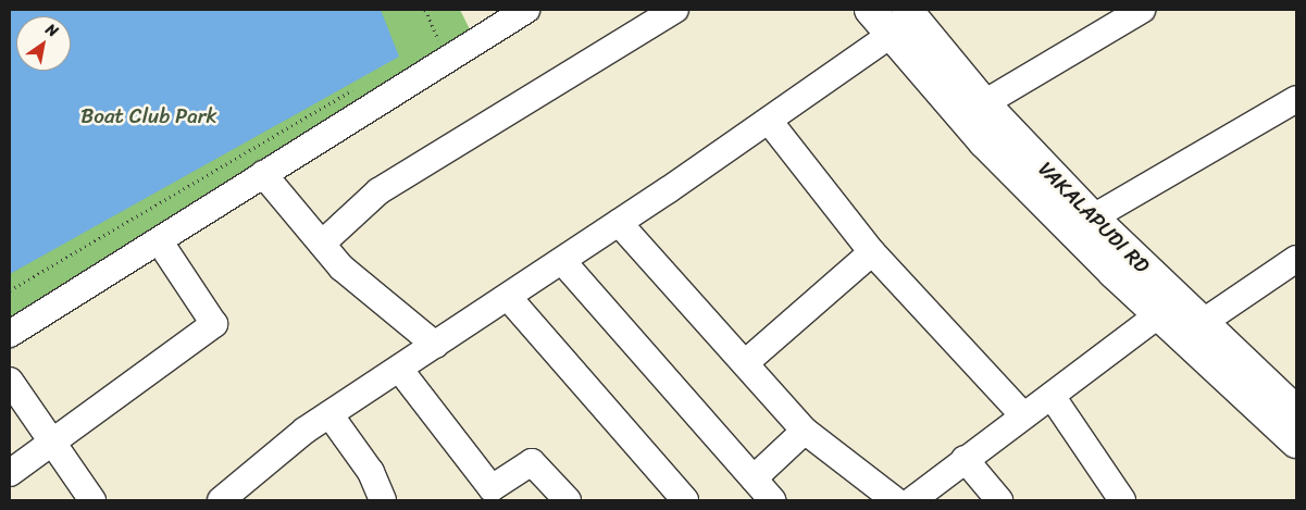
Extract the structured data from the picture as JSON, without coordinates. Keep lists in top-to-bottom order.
{
  "streets": {
    "main road": ["VAKALAPUDI RD"]
  },
  "parks": ["Boat Club Park"],
  "north": "top right"
}
